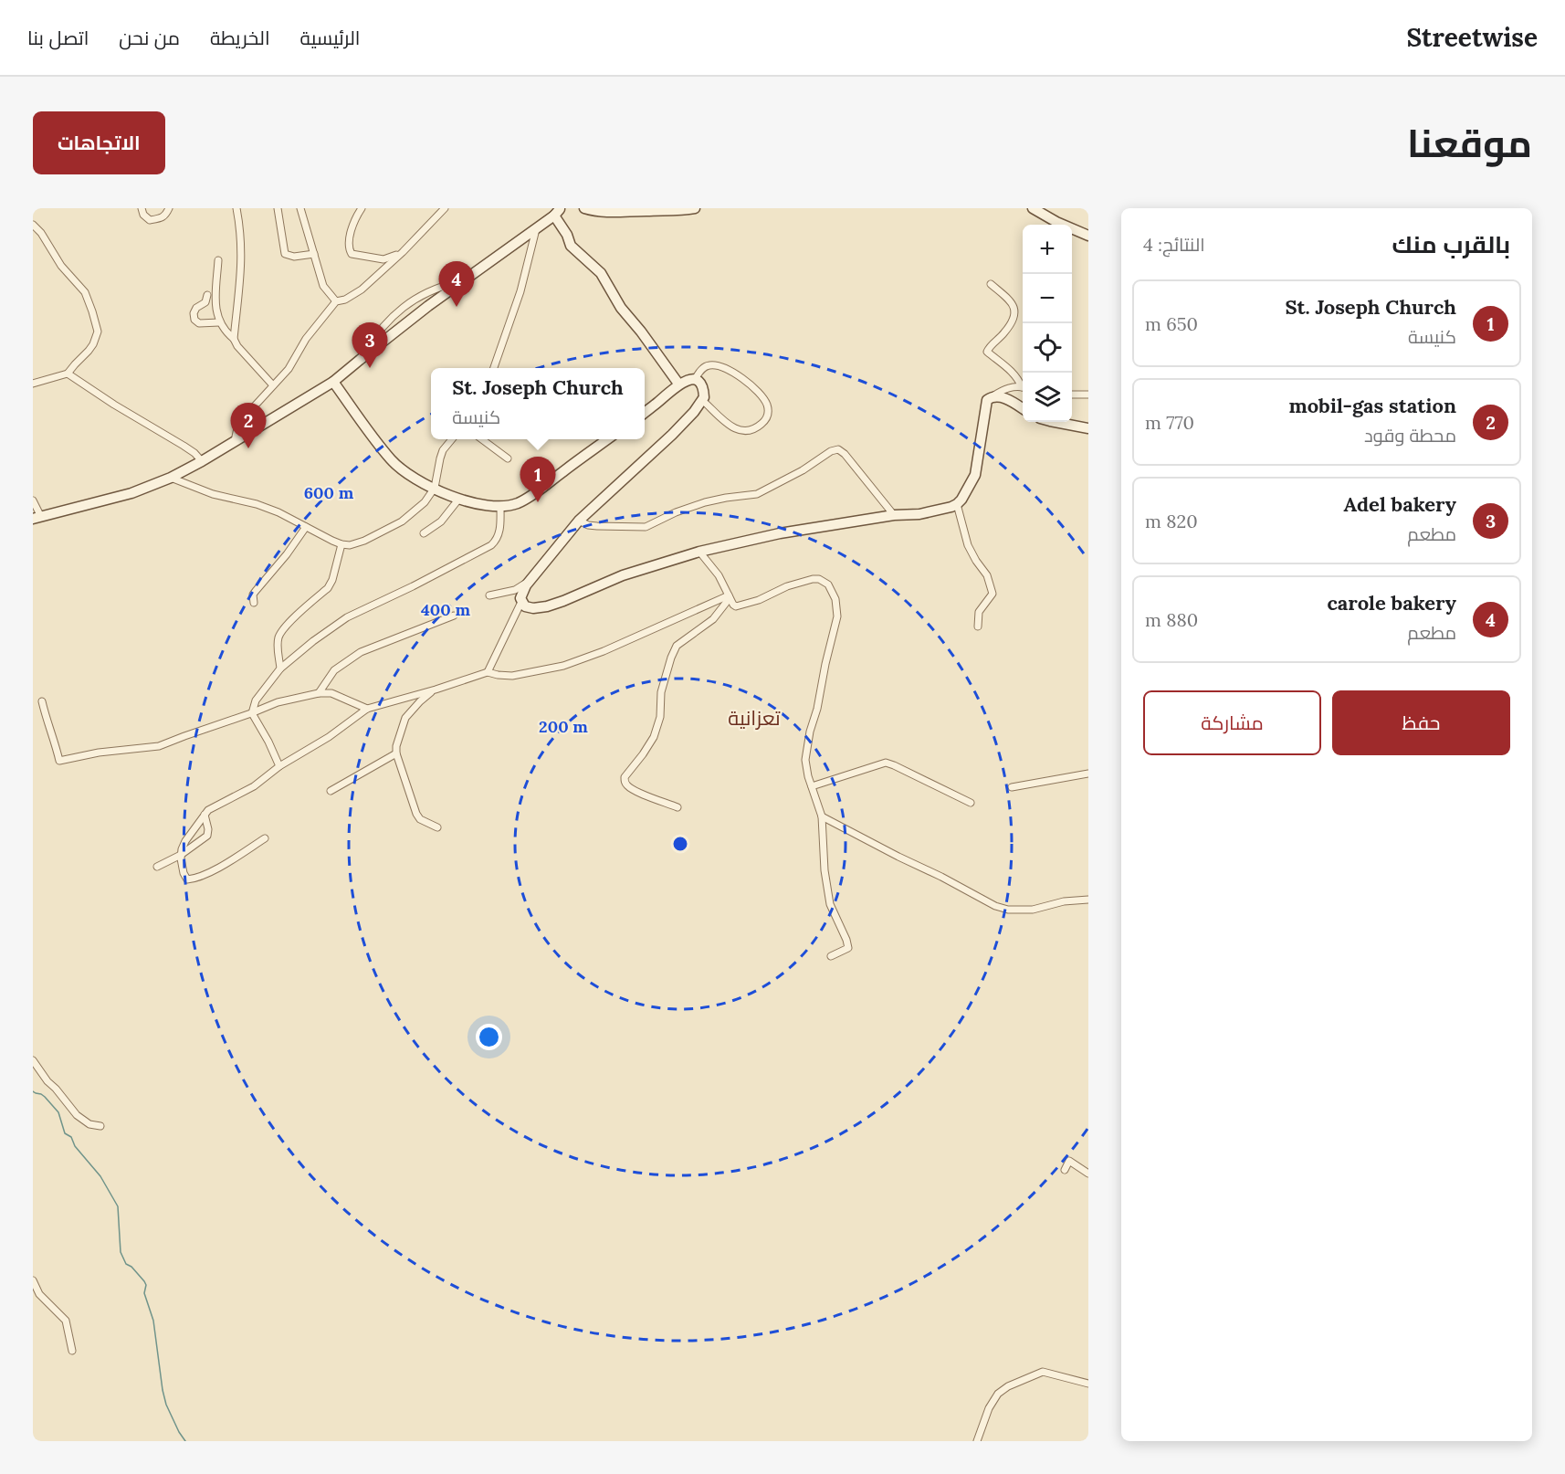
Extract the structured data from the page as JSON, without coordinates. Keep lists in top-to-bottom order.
{
  "districts": ["تعزانية"],
  "page": {
    "header": "Streetwise",
    "nav": [
      "الرئيسية",
      "الخريطة",
      "من نحن",
      "اتصل بنا"
    ],
    "title": "موقعنا",
    "buttons": [
      "الاتجاهات",
      ["حفظ", "مشاركة"]
    ],
    "heading": ["بالقرب منك", "النتائج: 4"],
    "map_buttons": ["+", "−"],
    "pins": [
      "4",
      "3",
      "2",
      "1"
    ],
    "list": [
      {
        "mark": "1",
        "name": "St. Joseph Church",
        "note": "كنيسة",
        "value": "650 m"
      },
      {
        "mark": "2",
        "name": "mobil-gas station",
        "note": "محطة وقود",
        "value": "770 m"
      },
      {
        "mark": "3",
        "name": "Adel bakery",
        "note": "مطعم",
        "value": "820 m"
      },
      {
        "mark": "4",
        "name": "carole bakery",
        "note": "مطعم",
        "value": "880 m"
      }
    ],
    "popup": ["St. Joseph Church", "كنيسة"]
  },
  "rings": ["600 m", "400 m", "200 m"]
}
